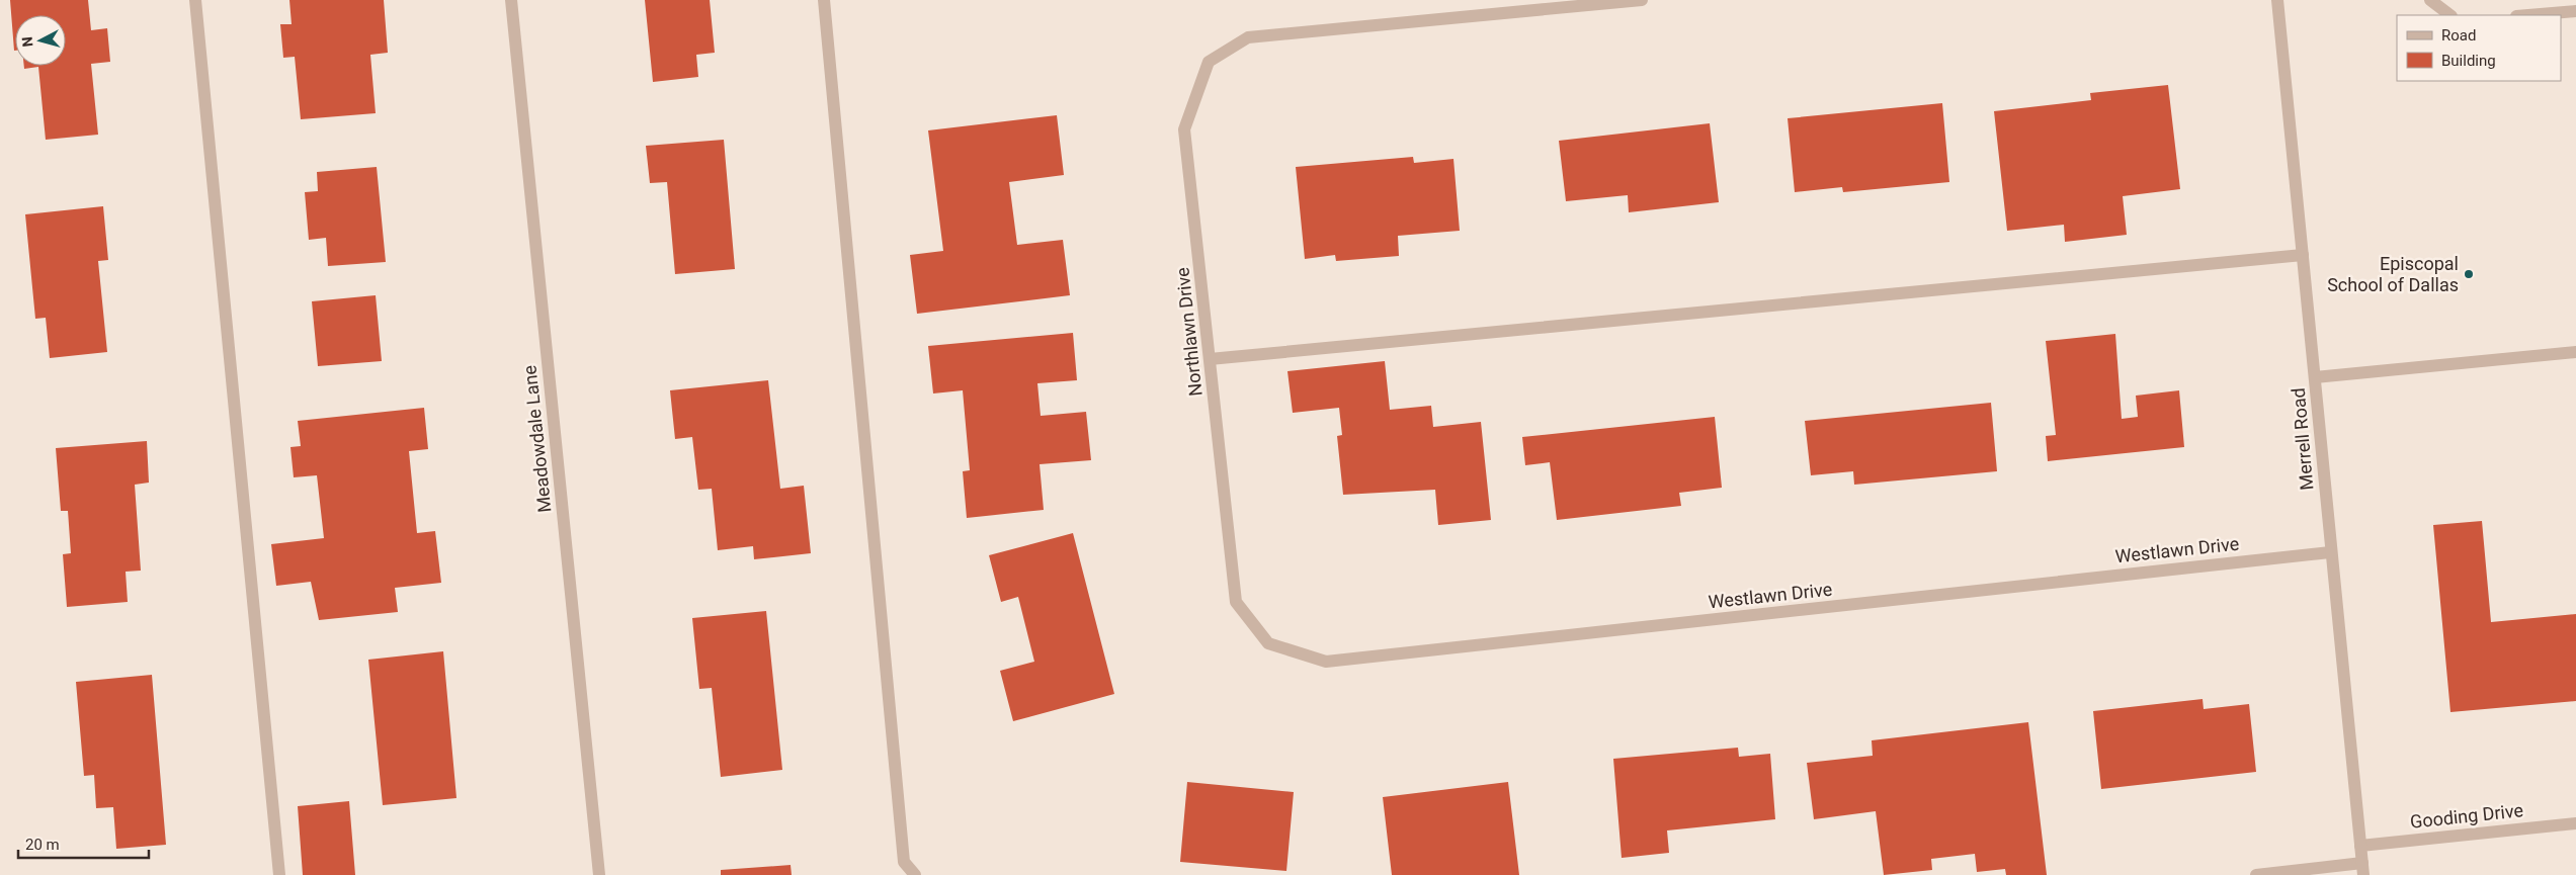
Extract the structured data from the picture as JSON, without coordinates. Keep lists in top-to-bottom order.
{
  "streets": {
    "street": [
      "Northlawn Drive",
      "Meadowdale Lane",
      "Merrell Road",
      "Westlawn Drive",
      "Gooding Drive"
    ]
  },
  "crossings": [
    ["Northlawn Drive", "Westlawn Drive"],
    ["Merrell Road", "Westlawn Drive"],
    ["Merrell Road", "Gooding Drive"]
  ],
  "places": ["Episcopal School of Dallas"],
  "legend": ["Road", "Building"],
  "scale_bar": "20 m",
  "north": "left"
}
